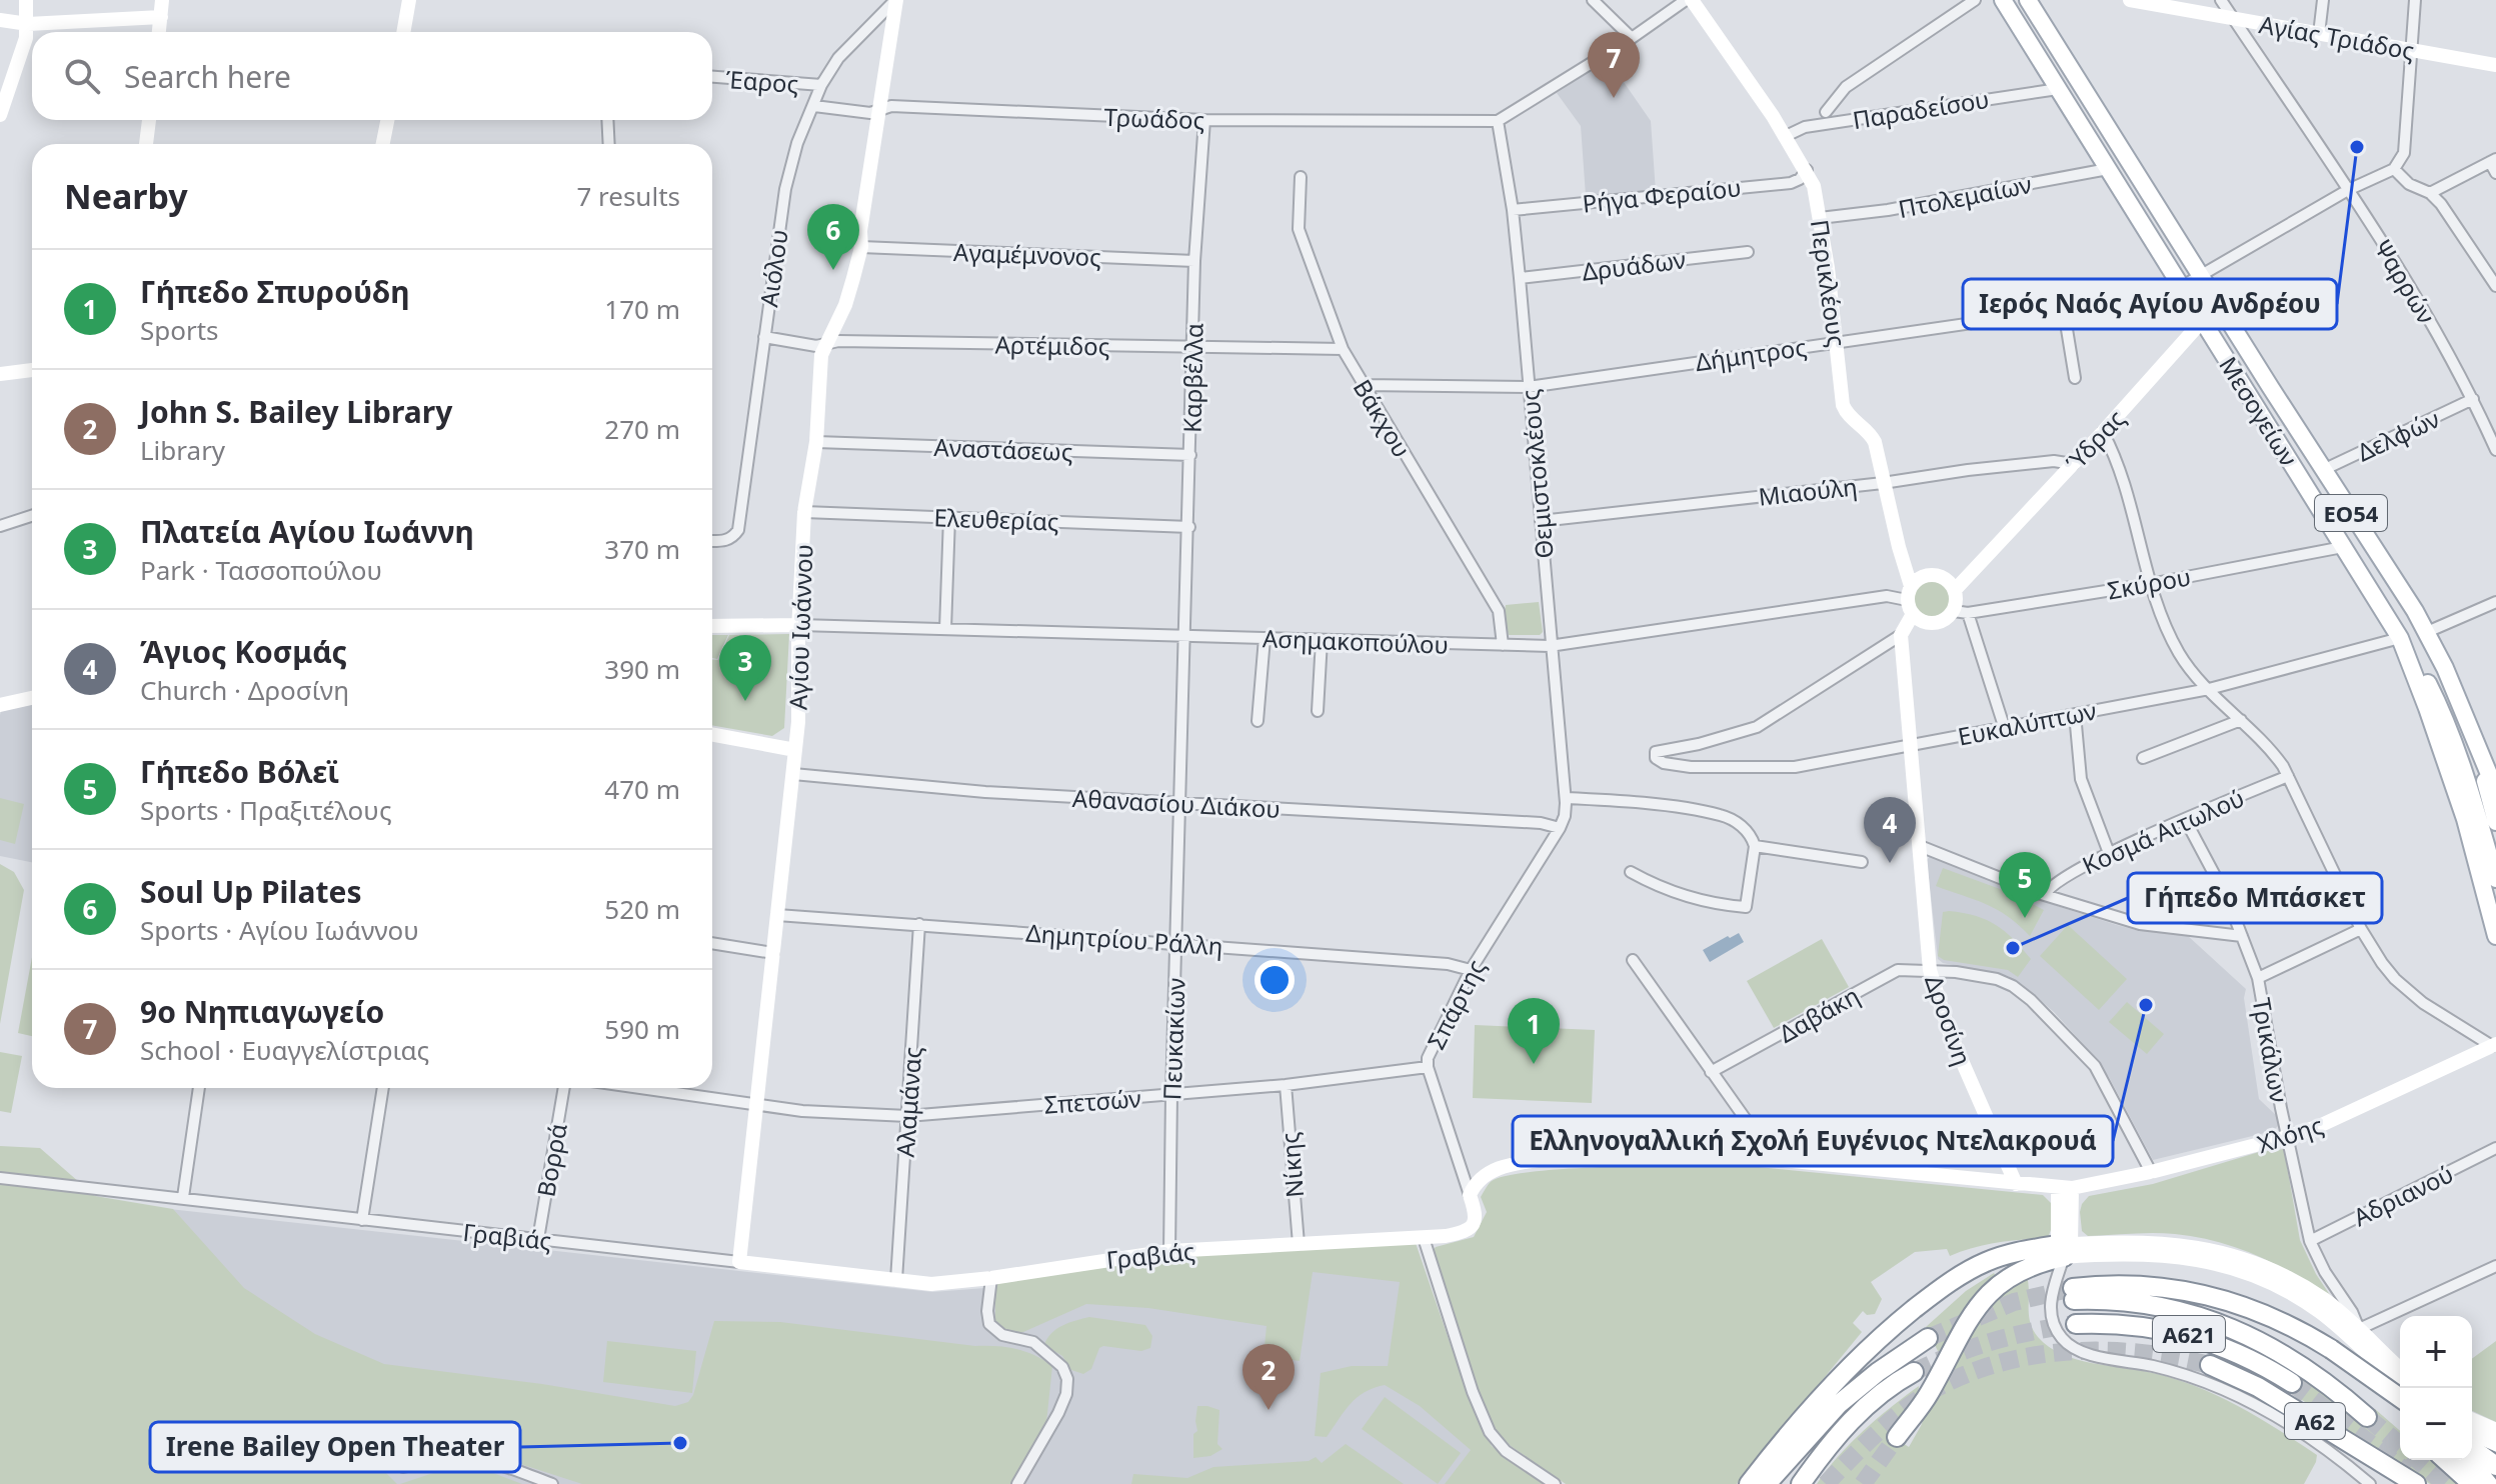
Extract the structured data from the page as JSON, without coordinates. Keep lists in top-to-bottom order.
{
  "streets": {
    "highway": ["Α621", "Α62"],
    "main road": ["Μεσογείων", "ΕΟ54"],
    "street": [
      "Αγίας Τριάδος",
      "Έαρος",
      "Παραδείσου",
      "Τρωάδος",
      "Ρήγα Φεραίου",
      "Πτολεμαίων",
      "Αγαμέμνονος",
      "Δρυάδων",
      "Αιόλου",
      "Ψαρρών",
      "Περικλέους",
      "Αρτέμιδος",
      "Δήμητρος",
      "Καρβέλλα",
      "Βάκχου",
      "Δελφών",
      "Ύδρας",
      "Αναστάσεως",
      "Θεμιστοκλέους",
      "Μιαούλη",
      "Ελευθερίας",
      "Σκύρου",
      "Αγίου Ιωάννου",
      "Ασημακοπούλου",
      "Ευκαλύπτων",
      "Αθανασίου Διάκου",
      "Κοσμά Αιτωλού",
      "Δημητρίου Ράλλη",
      "Σπάρτης",
      "Δαβάκη",
      "Δροσίνη",
      "Πευκακίων",
      "Τρικάλων",
      "Σπετσών",
      "Αλαμάνας",
      "Χλόης",
      "Βορρά",
      "Νίκης",
      "Αδριανού",
      "Γραβιάς"
    ]
  },
  "crossings": [
    ["Αγίας Τριάδος", "Ψαρρών"],
    ["Έαρος", "Αιόλου"],
    ["Παραδείσου", "Περικλέους"],
    ["Παραδείσου", "Μεσογείων"],
    ["Τρωάδος", "Αιόλου"],
    ["Τρωάδος", "Καρβέλλα"],
    ["Τρωάδος", "Θεμιστοκλέους"],
    ["Τρωάδος", "Αγίου Ιωάννου"],
    ["Ρήγα Φεραίου", "Περικλέους"],
    ["Ρήγα Φεραίου", "Θεμιστοκλέους"],
    ["Πτολεμαίων", "Περικλέους"],
    ["Πτολεμαίων", "Μεσογείων"],
    ["Αγαμέμνονος", "Καρβέλλα"],
    ["Αγαμέμνονος", "Αγίου Ιωάννου"],
    ["Δρυάδων", "Θεμιστοκλέους"],
    ["Αιόλου", "Αρτέμιδος"],
    ["Αιόλου", "Αγίου Ιωάννου"],
    ["Ψαρρών", "Δήμητρος"],
    ["Ψαρρών", "Δελφών"],
    ["Περικλέους", "Δήμητρος"],
    ["Περικλέους", "Ύδρας"],
    ["Περικλέους", "Μιαούλη"],
    ["Περικλέους", "Σκύρου"],
    ["Περικλέους", "Ασημακοπούλου"],
    ["Αρτέμιδος", "Καρβέλλα"],
    ["Αρτέμιδος", "Βάκχου"],
    ["Αρτέμιδος", "Αγίου Ιωάννου"],
    ["Δήμητρος", "Μεσογείων"],
    ["Δήμητρος", "Βάκχου"],
    ["Δήμητρος", "Θεμιστοκλέους"],
    ["Καρβέλλα", "Αναστάσεως"],
    ["Καρβέλλα", "Ελευθερίας"],
    ["Καρβέλλα", "Ασημακοπούλου"],
    ["Καρβέλλα", "Πευκακίων"],
    ["Μεσογείων", "Δελφών"],
    ["Μεσογείων", "Ύδρας"],
    ["Μεσογείων", "ΕΟ54"],
    ["Μεσογείων", "Σκύρου"],
    ["Μεσογείων", "Ευκαλύπτων"],
    ["Βάκχου", "Ασημακοπούλου"],
    ["Ύδρας", "Μιαούλη"],
    ["Ύδρας", "Σκύρου"],
    ["Ύδρας", "Ασημακοπούλου"],
    ["Αναστάσεως", "Αγίου Ιωάννου"],
    ["Θεμιστοκλέους", "Μιαούλη"],
    ["Θεμιστοκλέους", "Ασημακοπούλου"],
    ["Θεμιστοκλέους", "Αθανασίου Διάκου"],
    ["Θεμιστοκλέους", "Σπάρτης"],
    ["ΕΟ54", "Ευκαλύπτων"],
    ["Ελευθερίας", "Αγίου Ιωάννου"],
    ["Σκύρου", "Ασημακοπούλου"],
    ["Αγίου Ιωάννου", "Ασημακοπούλου"],
    ["Αγίου Ιωάννου", "Αθανασίου Διάκου"],
    ["Αγίου Ιωάννου", "Δημητρίου Ράλλη"],
    ["Αγίου Ιωάννου", "Σπετσών"],
    ["Αγίου Ιωάννου", "Γραβιάς"],
    ["Ασημακοπούλου", "Πευκακίων"],
    ["Αθανασίου Διάκου", "Σπάρτης"],
    ["Αθανασίου Διάκου", "Πευκακίων"],
    ["Κοσμά Αιτωλού", "Τρικάλων"],
    ["Δημητρίου Ράλλη", "Σπάρτης"],
    ["Δημητρίου Ράλλη", "Πευκακίων"],
    ["Δημητρίου Ράλλη", "Αλαμάνας"],
    ["Σπάρτης", "Σπετσών"],
    ["Σπάρτης", "Γραβιάς"],
    ["Δαβάκη", "Δροσίνη"],
    ["Δαβάκη", "Χλόης"],
    ["Πευκακίων", "Σπετσών"],
    ["Πευκακίων", "Γραβιάς"],
    ["Τρικάλων", "Χλόης"],
    ["Τρικάλων", "Αδριανού"],
    ["Σπετσών", "Αλαμάνας"],
    ["Σπετσών", "Νίκης"],
    ["Αλαμάνας", "Γραβιάς"],
    ["Βορρά", "Γραβιάς"],
    ["Νίκης", "Γραβιάς"]
  ],
  "places": [
    "Ιερός Ναός Αγίου Ανδρέου",
    "Γήπεδο Μπάσκετ",
    "Ελληνογαλλική Σχολή Ευγένιος Ντελακρουά",
    "Irene Bailey Open Theater"
  ],
  "page": {
    "pins": [
      "7",
      "6",
      "3",
      "4",
      "5",
      "1",
      "2"
    ],
    "search": "Search here",
    "heading": ["Nearby", "7 results"],
    "list": [
      {
        "mark": "1",
        "name": "Γήπεδο Σπυρούδη",
        "note": "Sports",
        "value": "170 m"
      },
      {
        "mark": "2",
        "name": "John S. Bailey Library",
        "note": "Library",
        "value": "270 m"
      },
      {
        "mark": "3",
        "name": "Πλατεία Αγίου Ιωάννη",
        "note": "Park · Τασσοπούλου",
        "value": "370 m"
      },
      {
        "mark": "4",
        "name": "Άγιος Κοσμάς",
        "note": "Church · Δροσίνη",
        "value": "390 m"
      },
      {
        "mark": "5",
        "name": "Γήπεδο Βόλεϊ",
        "note": "Sports · Πραξιτέλους",
        "value": "470 m"
      },
      {
        "mark": "6",
        "name": "Soul Up Pilates",
        "note": "Sports · Αγίου Ιωάννου",
        "value": "520 m"
      },
      {
        "mark": "7",
        "name": "9ο Νηπιαγωγείο",
        "note": "School · Ευαγγελίστριας",
        "value": "590 m"
      }
    ],
    "map_buttons": ["+", "−"]
  }
}
